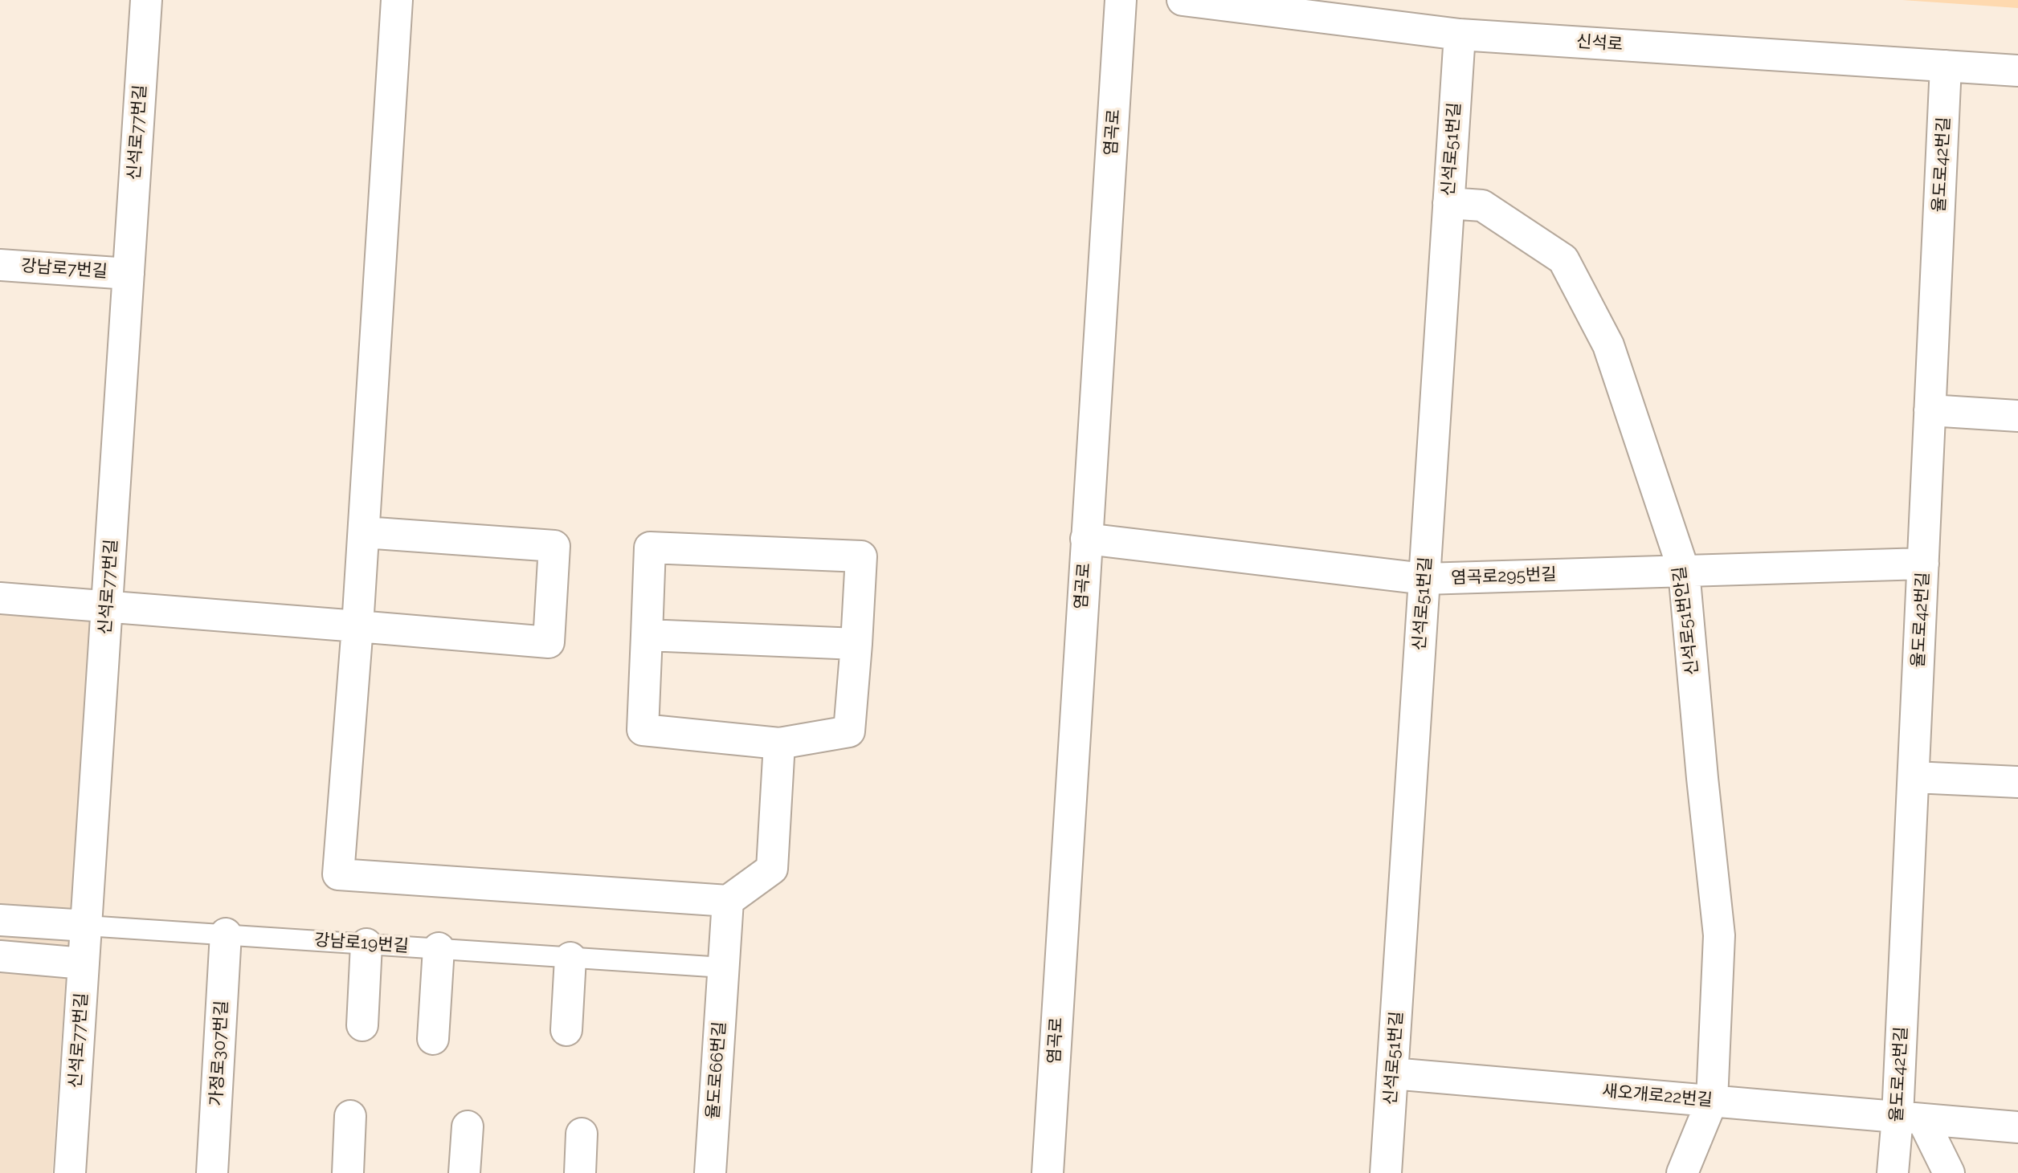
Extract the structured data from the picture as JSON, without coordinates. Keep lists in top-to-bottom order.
{
  "streets": {
    "street": [
      "신석로",
      "신석로77번길",
      "염곡로",
      "신석로51번길",
      "율도로42번길",
      "강남로7번길",
      "염곡로295번길",
      "신석로51번안길",
      "강남로19번길",
      "가정로307번길",
      "율도로66번길",
      "새오개로22번길"
    ]
  },
  "crossings": [
    ["신석로", "신석로51번길"],
    ["신석로", "율도로42번길"],
    ["신석로77번길", "강남로7번길"],
    ["신석로77번길", "강남로19번길"],
    ["염곡로", "염곡로295번길"],
    ["신석로51번길", "염곡로295번길"],
    ["신석로51번길", "신석로51번안길"],
    ["신석로51번길", "새오개로22번길"],
    ["율도로42번길", "염곡로295번길"],
    ["율도로42번길", "새오개로22번길"],
    ["염곡로295번길", "신석로51번안길"],
    ["신석로51번안길", "새오개로22번길"],
    ["강남로19번길", "가정로307번길"],
    ["강남로19번길", "율도로66번길"]
  ]
}
